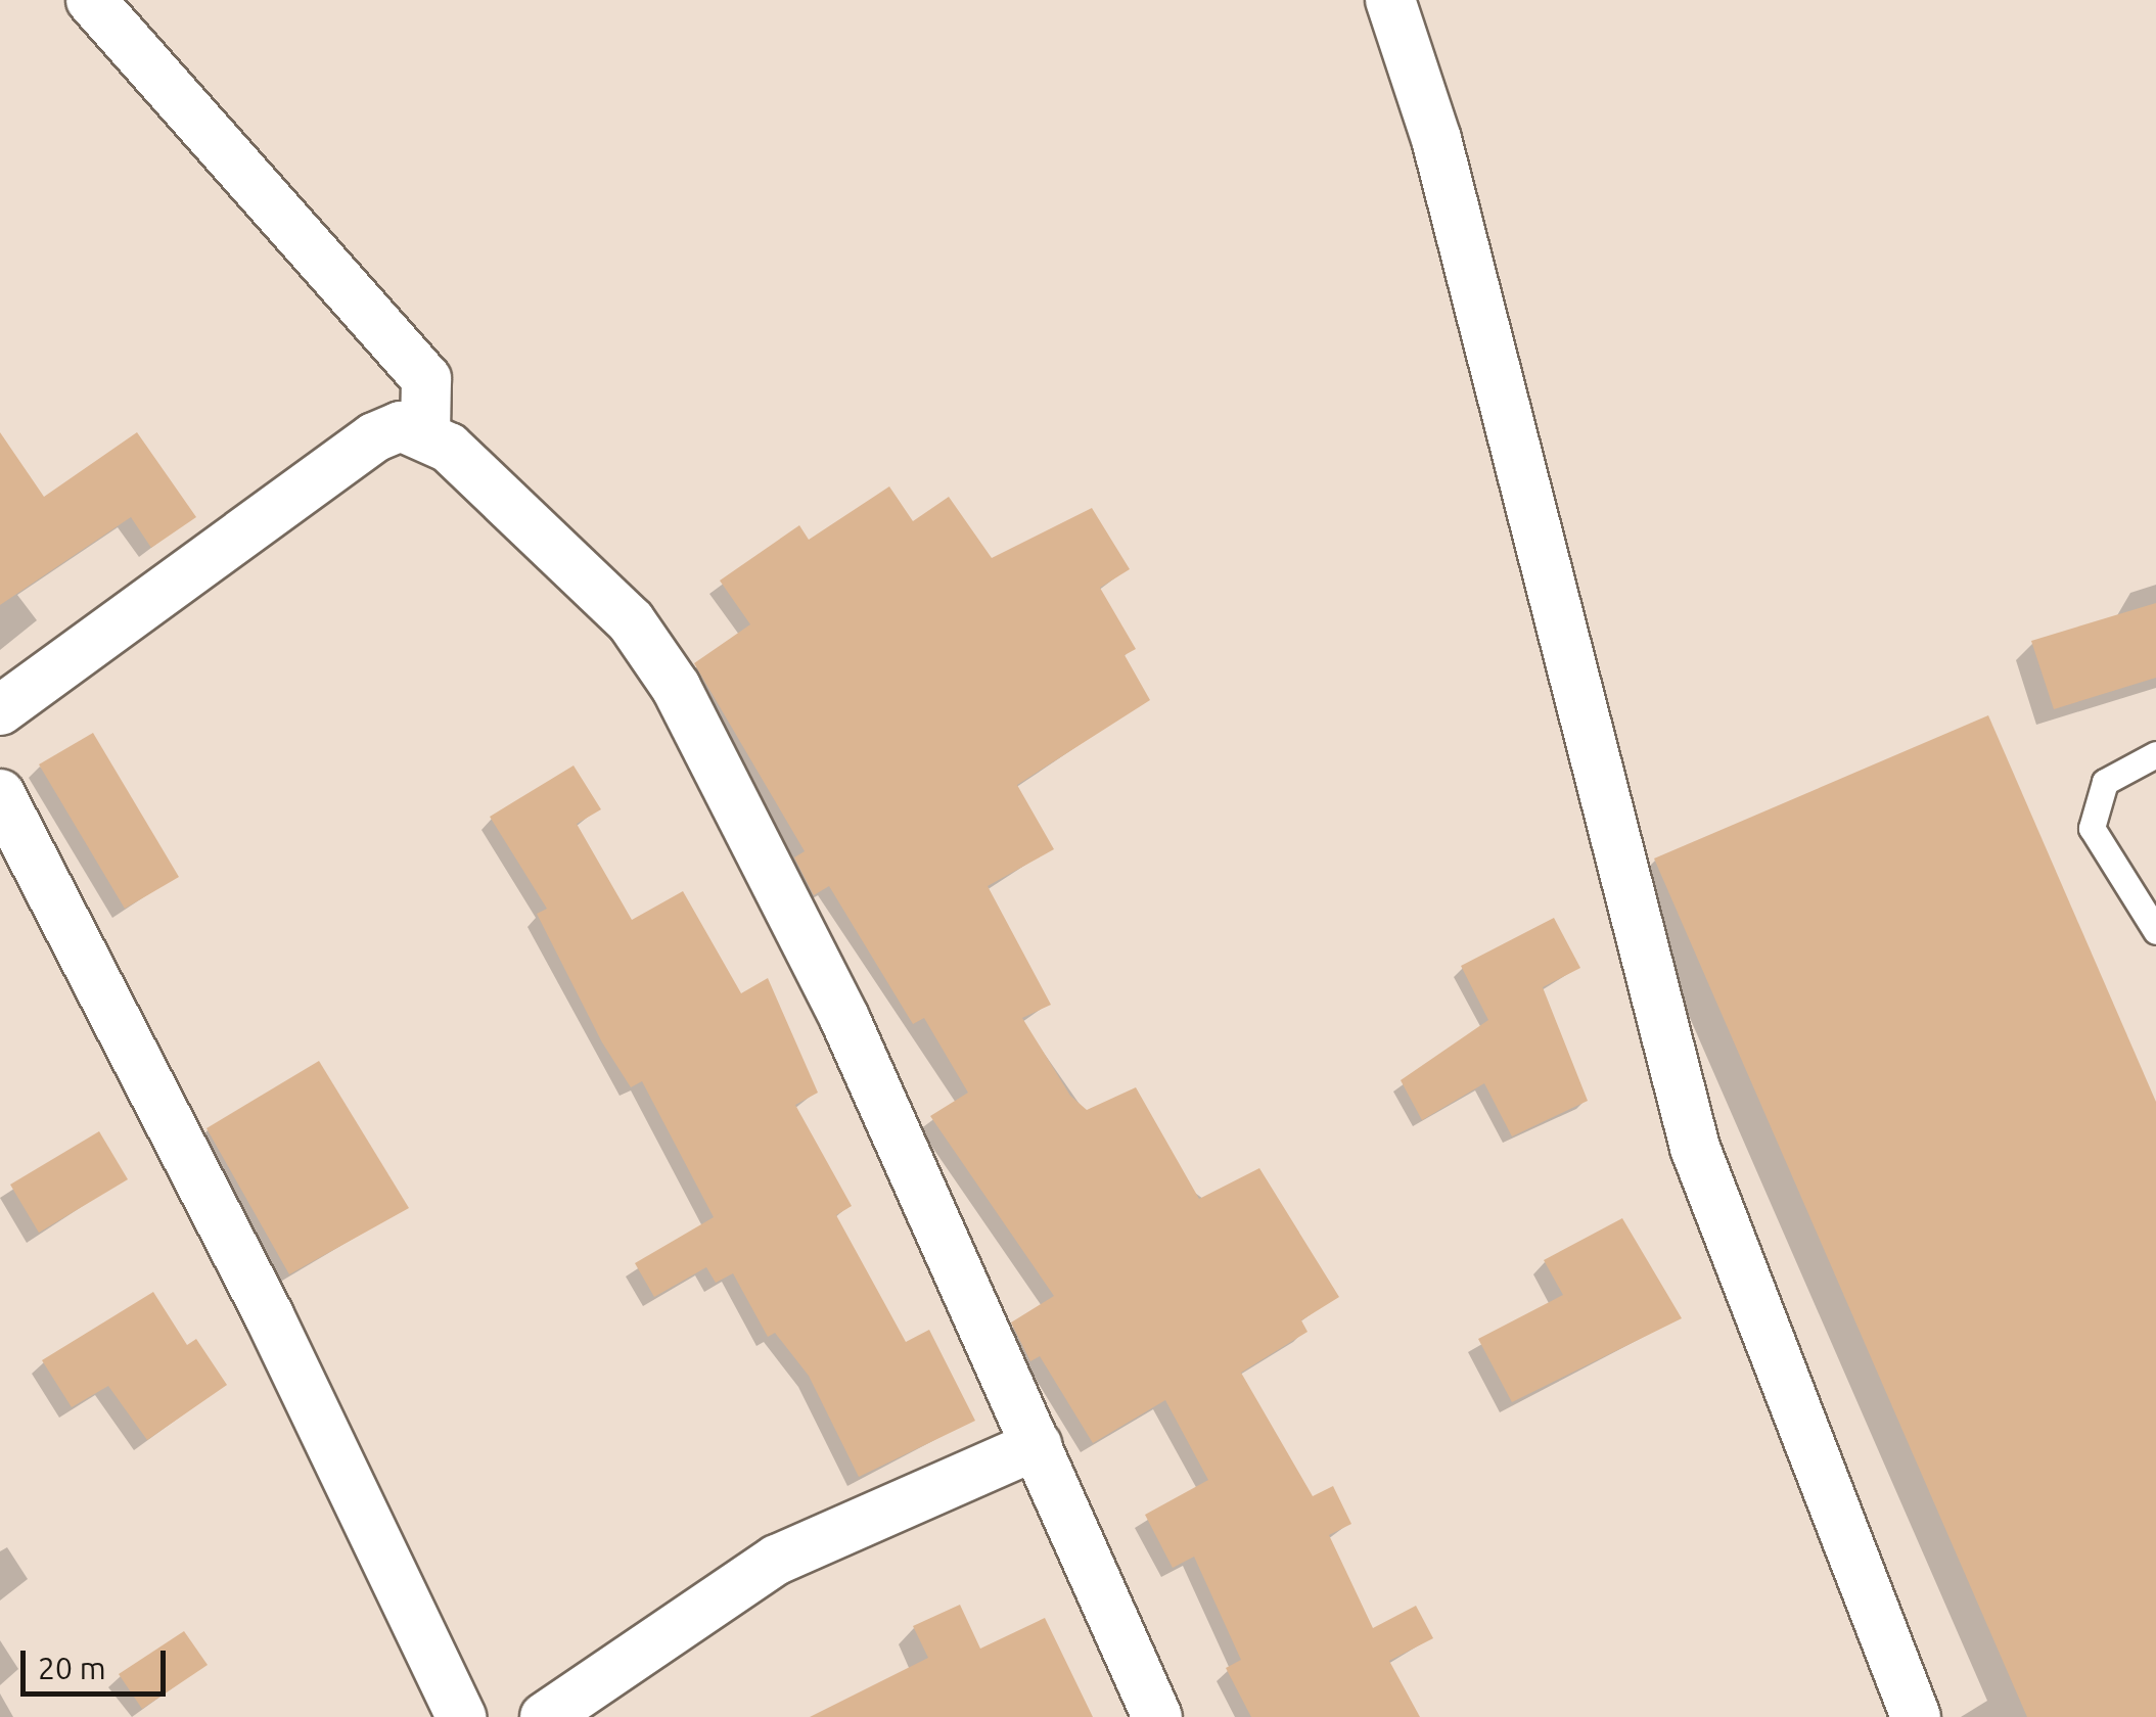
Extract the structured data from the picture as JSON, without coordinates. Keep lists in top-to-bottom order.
{
  "scale_bar": "20 m"
}
